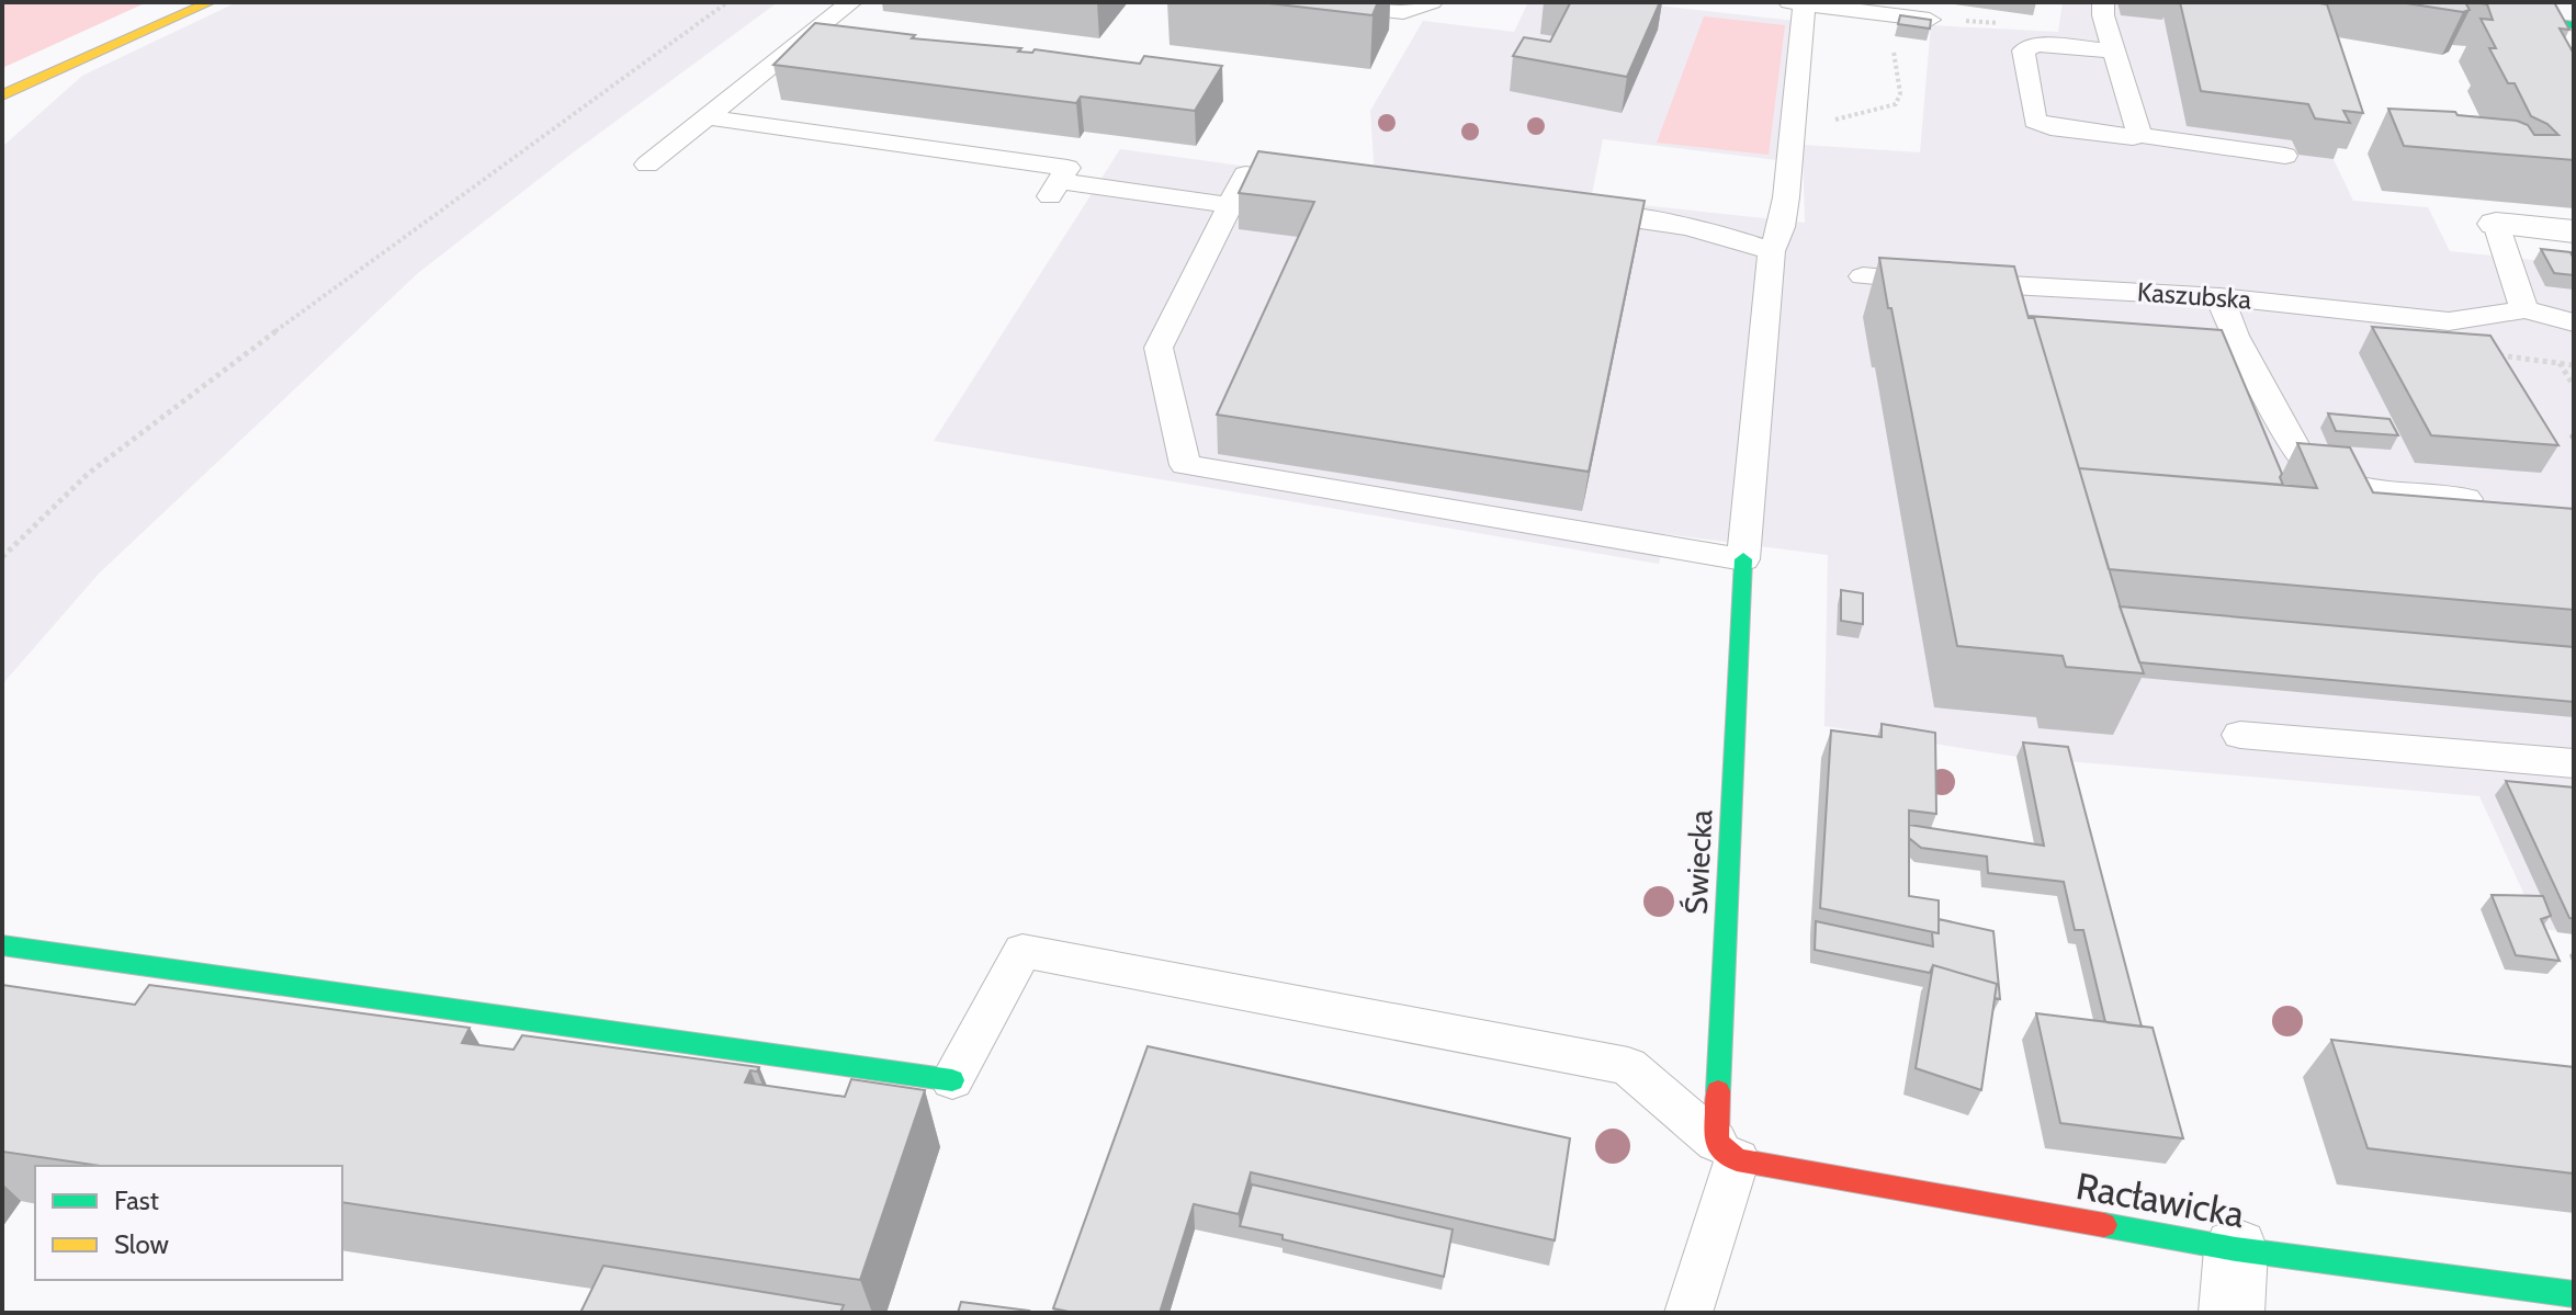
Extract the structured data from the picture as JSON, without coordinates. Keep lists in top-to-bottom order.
{
  "streets": {
    "street": ["Świecka", "Racławicka"],
    "lane": ["Kaszubska"]
  },
  "crossings": [
    ["Świecka", "Racławicka"]
  ],
  "legend": ["Fast", "Slow"]
}
